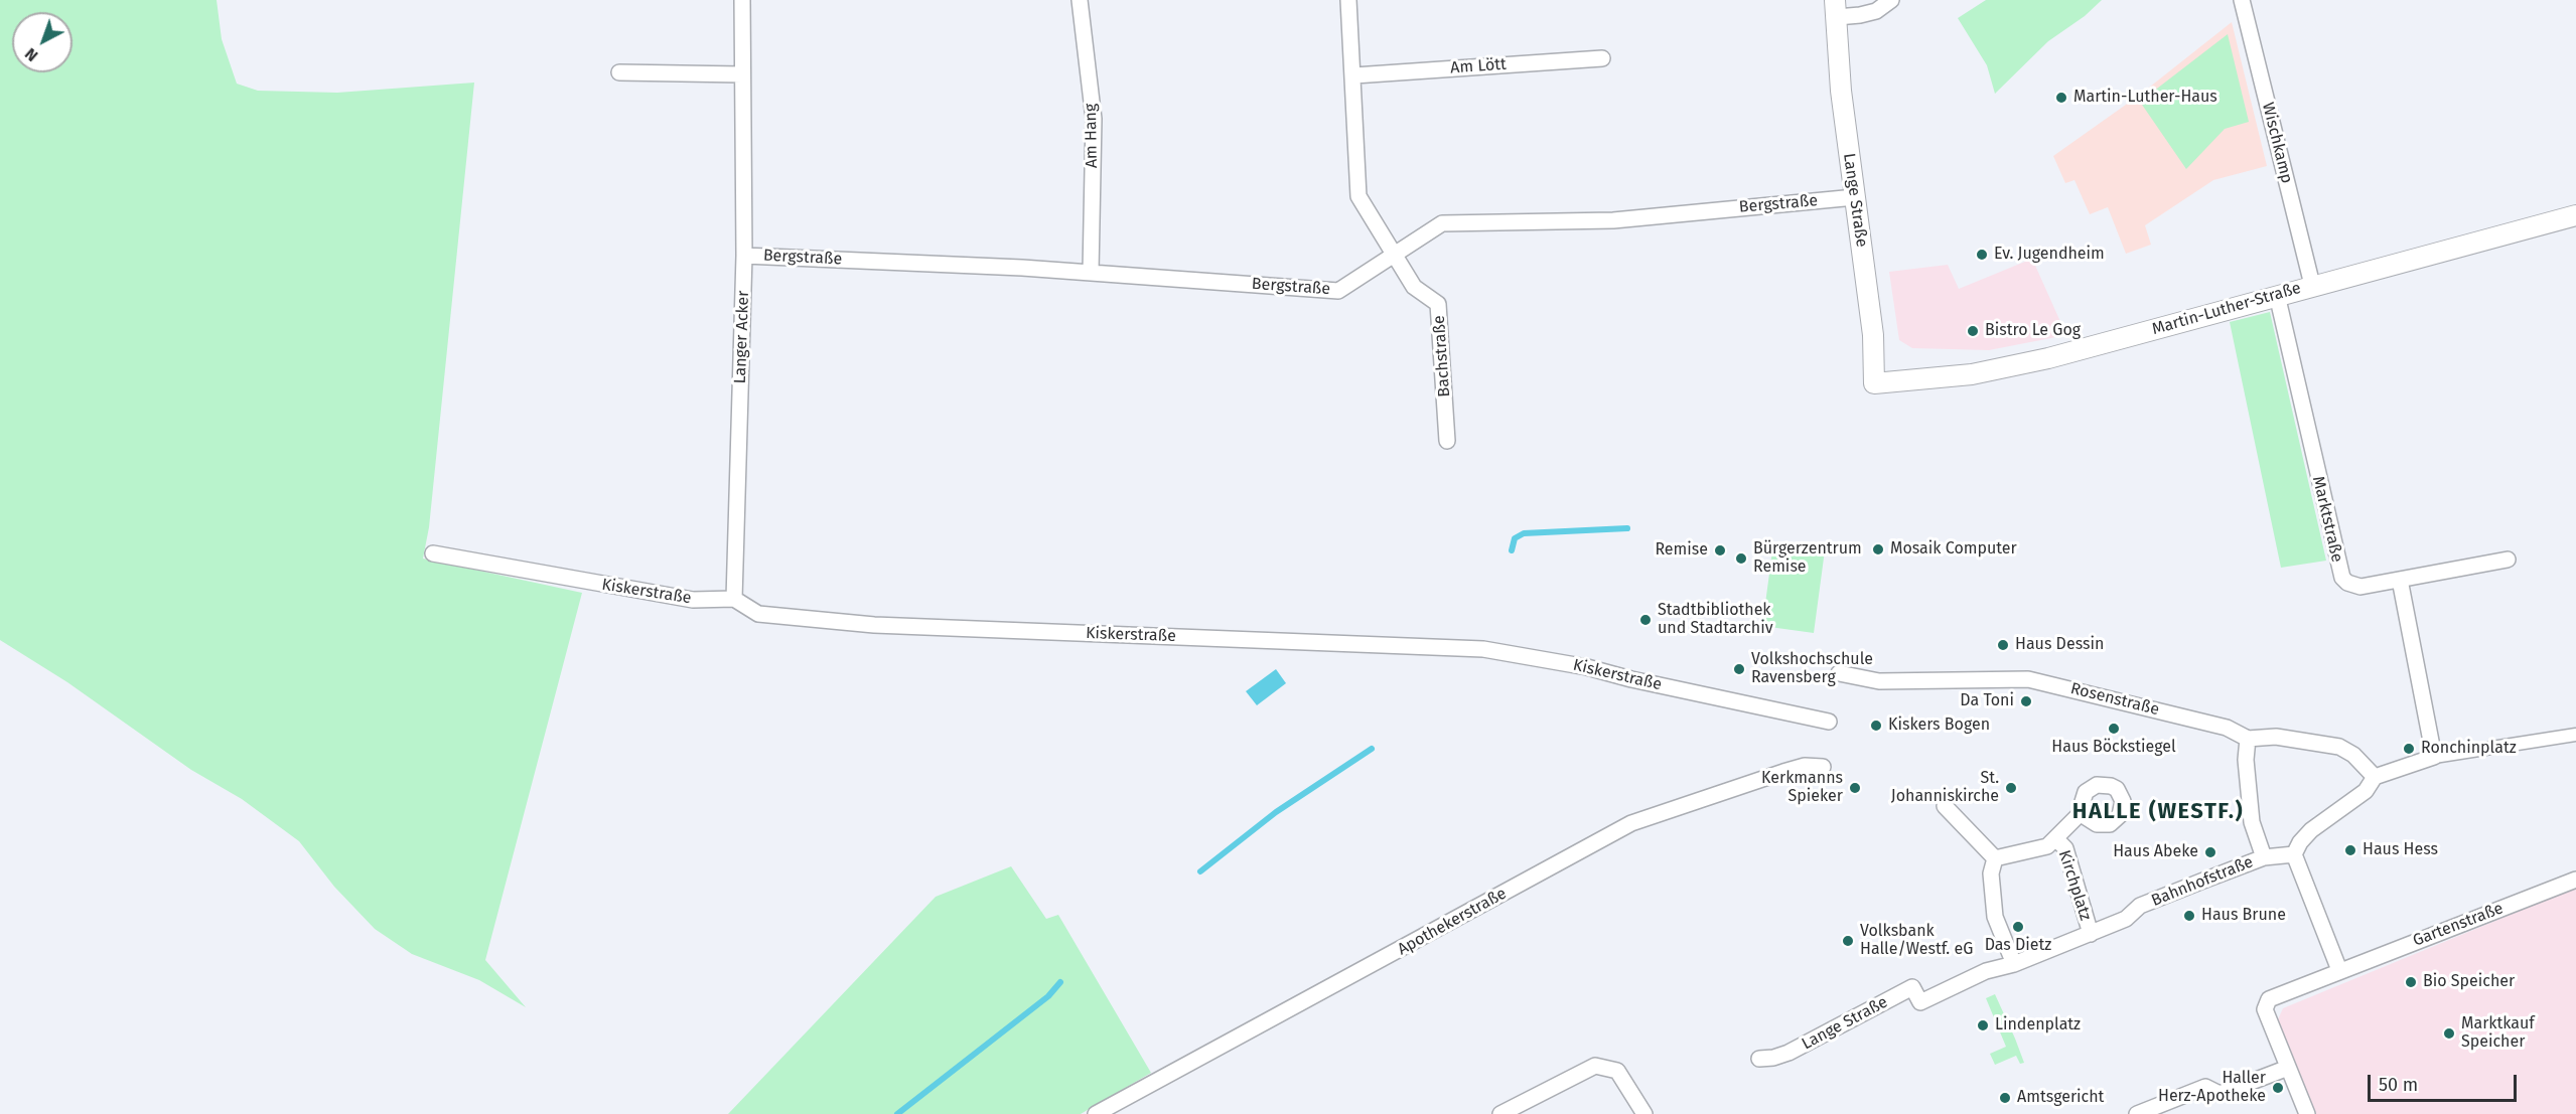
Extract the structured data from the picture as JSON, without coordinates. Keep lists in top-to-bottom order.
{
  "streets": {
    "street": [
      "Am Lött",
      "Am Hang",
      "Wischkamp",
      "Lange Straße",
      "Bergstraße",
      "Martin-Luther-Straße",
      "Langer Acker",
      "Bachstraße",
      "Marktstraße",
      "Kiskerstraße",
      "Rosenstraße",
      "Bahnhofstraße",
      "Kirchplatz",
      "Apothekerstraße",
      "Gartenstraße"
    ]
  },
  "crossings": [
    ["Am Hang", "Bergstraße"],
    ["Wischkamp", "Martin-Luther-Straße"],
    ["Lange Straße", "Bergstraße"],
    ["Lange Straße", "Martin-Luther-Straße"],
    ["Lange Straße", "Bahnhofstraße"],
    ["Bergstraße", "Langer Acker"],
    ["Bergstraße", "Bachstraße"],
    ["Martin-Luther-Straße", "Marktstraße"],
    ["Langer Acker", "Kiskerstraße"],
    ["Bahnhofstraße", "Kirchplatz"]
  ],
  "districts": ["HALLE (WESTF.)"],
  "places": [
    "Martin-Luther-Haus",
    "Ev. Jugendheim",
    "Bistro Le Gog",
    "Mosaik Computer",
    "Remise",
    "Bürgerzentrum Remise",
    "Stadtbibliothek und Stadtarchiv",
    "Haus Dessin",
    "Volkshochschule Ravensberg",
    "Da Toni",
    "Kiskers Bogen",
    "Haus Böckstiegel",
    "Ronchinplatz",
    "Kerkmanns Spieker",
    "St. Johanniskirche",
    "Haus Hess",
    "Haus Abeke",
    "Haus Brune",
    "Das Dietz",
    "Volksbank Halle/Westf. eG",
    "Bio Speicher",
    "Lindenplatz",
    "Marktkauf Speicher",
    "Haller Herz-Apotheke",
    "Amtsgericht"
  ],
  "scale_bar": "50 m",
  "north": "bottom left"
}
